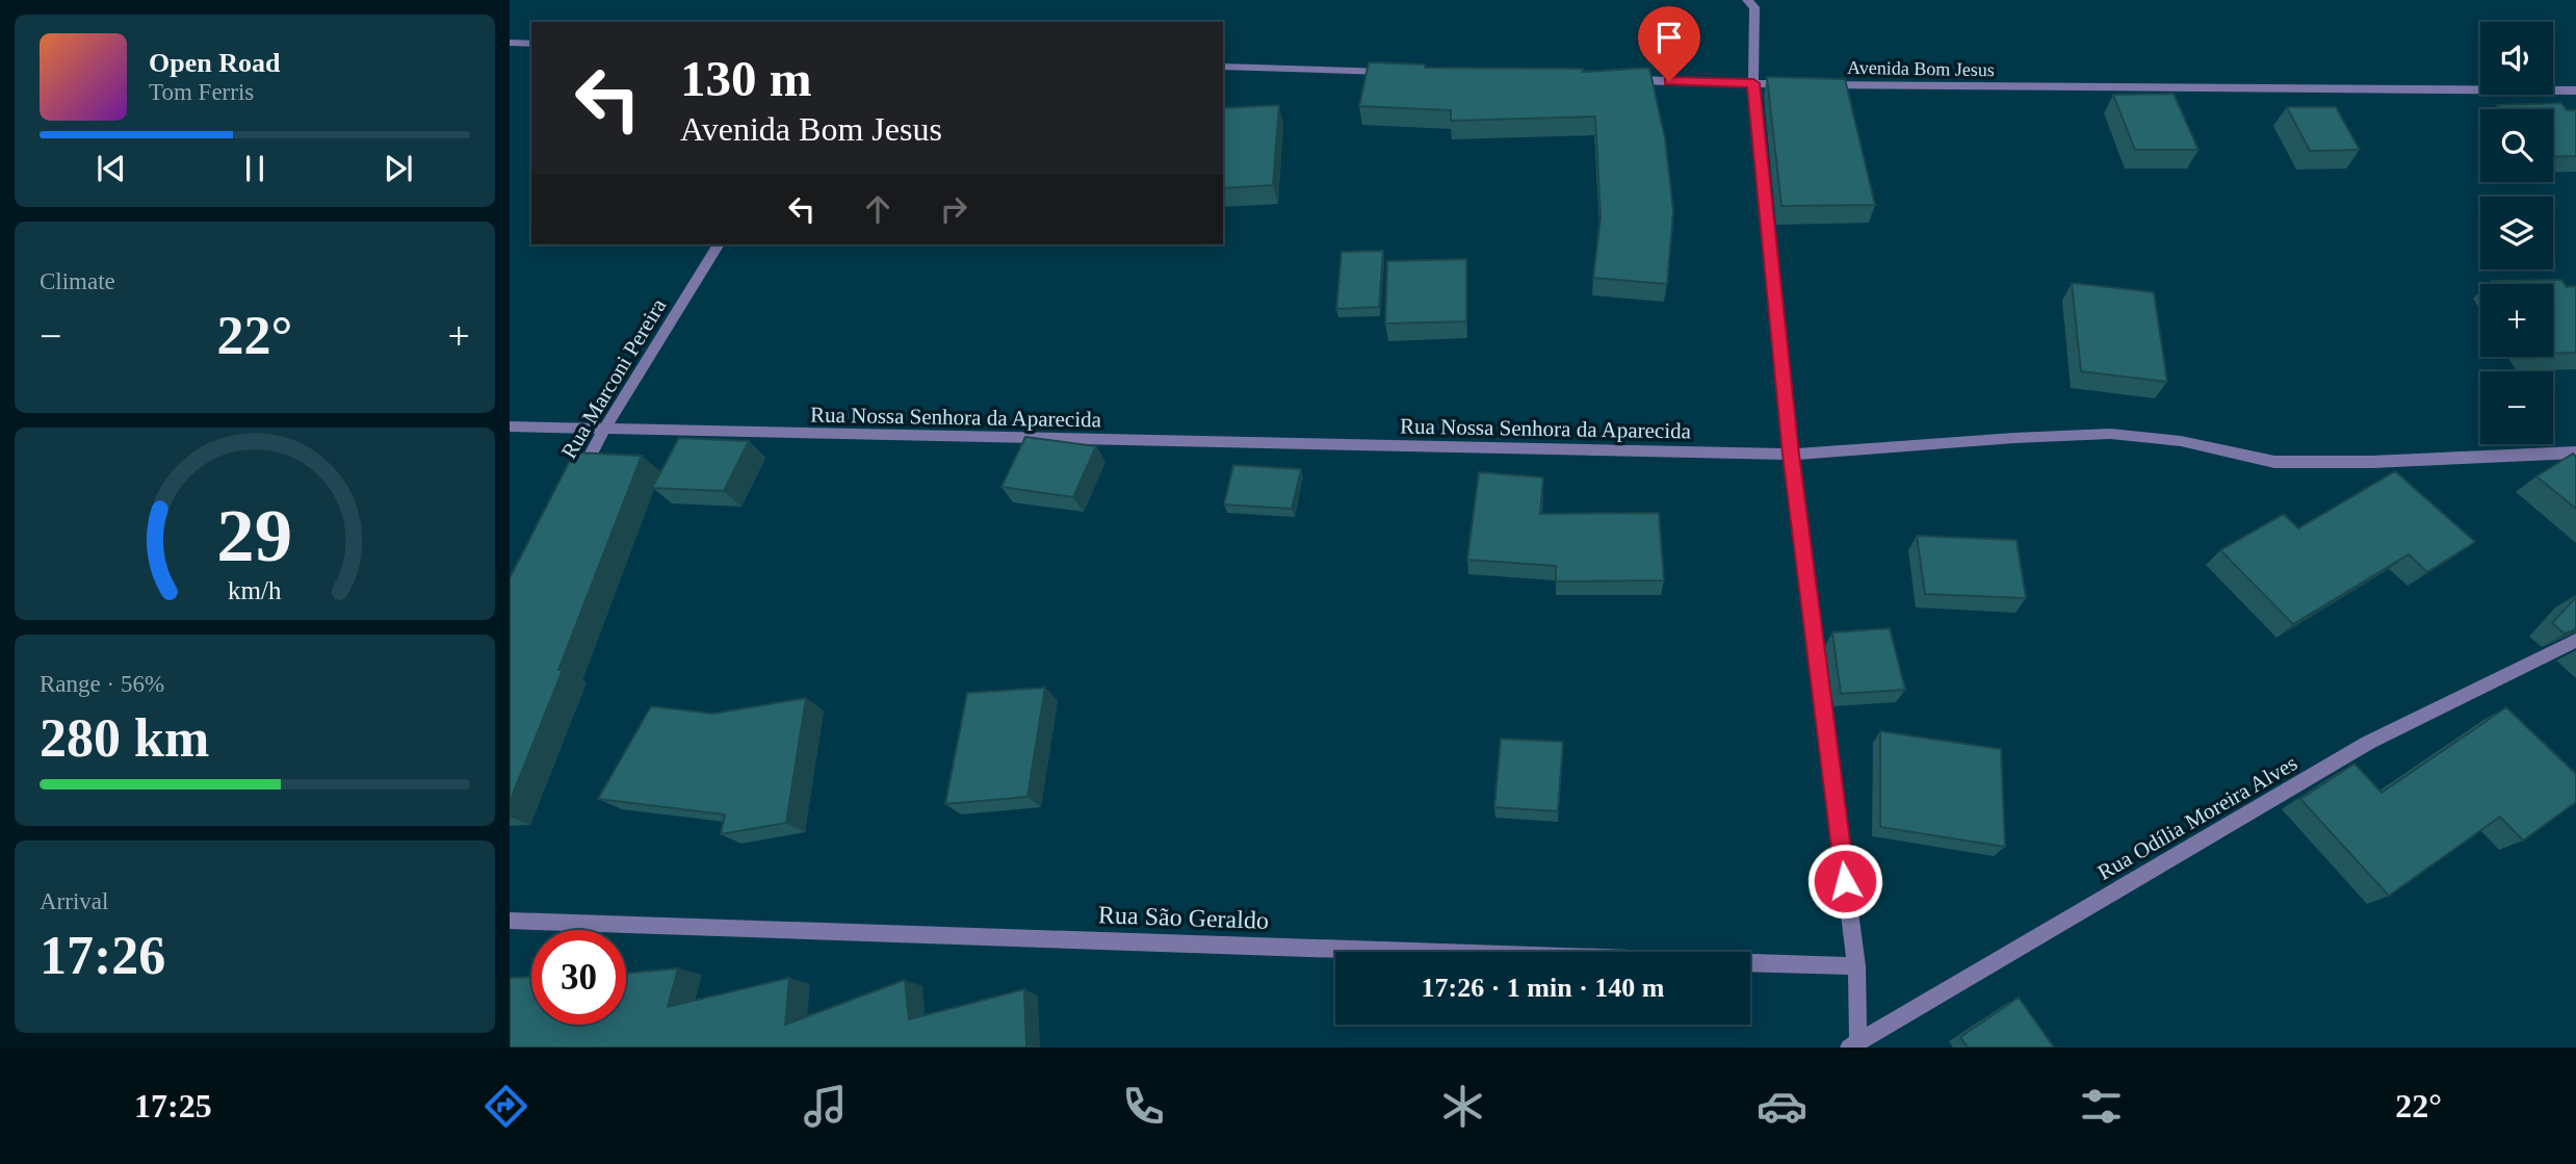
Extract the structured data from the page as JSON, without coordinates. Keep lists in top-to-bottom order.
{
  "streets": {
    "street": [
      "Avenida Bom Jesus",
      "Rua Marconi Pereira",
      "Rua Nossa Senhora da Aparecida",
      "Rua Odília Moreira Alves",
      "Rua São Geraldo"
    ]
  },
  "crossings": [
    ["Rua Marconi Pereira", "Rua Nossa Senhora da Aparecida"]
  ],
  "page": {
    "map_buttons": ["+", "−"],
    "turn": ["130 m", "Avenida Bom Jesus"],
    "song": ["Open Road", "Tom Ferris"],
    "tile": [
      "Climate",
      ["Range · 56%", "280 km"],
      ["Arrival", "17:26"]
    ],
    "heat": ["−", "22°", "+"],
    "limit": "30",
    "trip": "17:26 · 1 min · 140 m",
    "tabs": ["17:25", "22°"],
    "gauge": ["29", "km/h"]
  }
}
